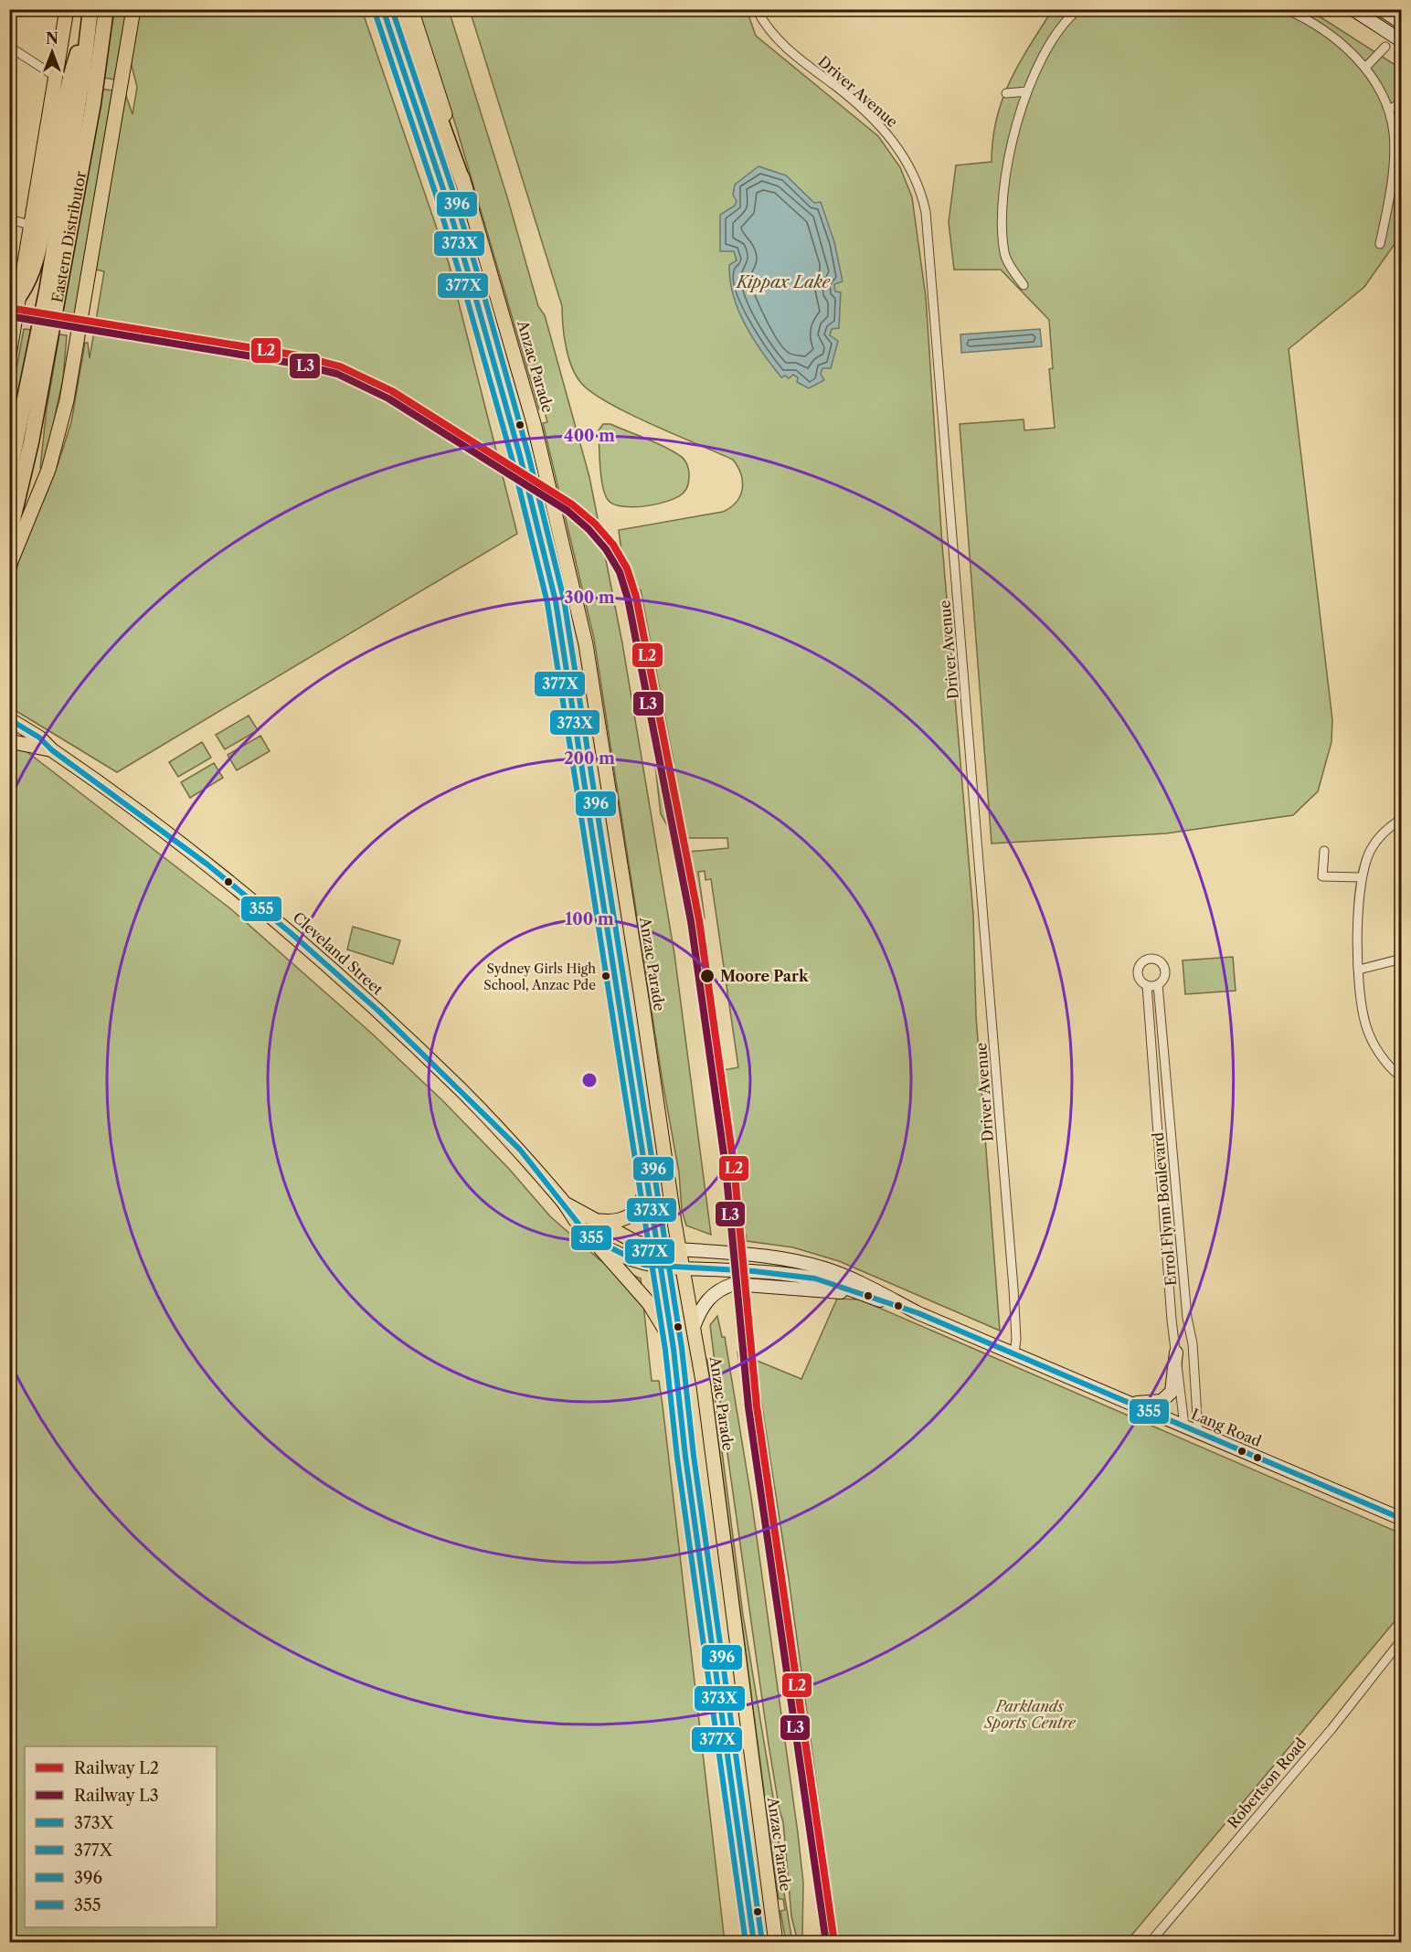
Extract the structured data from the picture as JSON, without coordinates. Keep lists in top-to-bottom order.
{
  "streets": {
    "highway": ["Eastern Distributor"],
    "main road": ["Anzac Parade", "Cleveland Street"],
    "street": [
      "Driver Avenue",
      "Errol Flynn Boulevard",
      "Lang Road",
      "Robertson Road"
    ]
  },
  "crossings": [
    ["Driver Avenue", "Lang Road"],
    ["Anzac Parade", "Cleveland Street"],
    ["Anzac Parade", "Lang Road"],
    ["Cleveland Street", "Lang Road"],
    ["Errol Flynn Boulevard", "Lang Road"]
  ],
  "water": ["Kippax Lake"],
  "parks": ["Parklands Sports Centre"],
  "places": ["Sydney Girls High School, Anzac Pde", "Moore Park"],
  "lines": [
    "transit line 373X",
    "transit line 396",
    "transit line 377X",
    "rail line L2",
    "rail line L3",
    "transit line 355"
  ],
  "legend": [
    "Railway L2",
    "Railway L3",
    "373X",
    "377X",
    "396",
    "355"
  ],
  "north": "top",
  "rings": [
    "400 m",
    "300 m",
    "200 m",
    "100 m"
  ]
}
